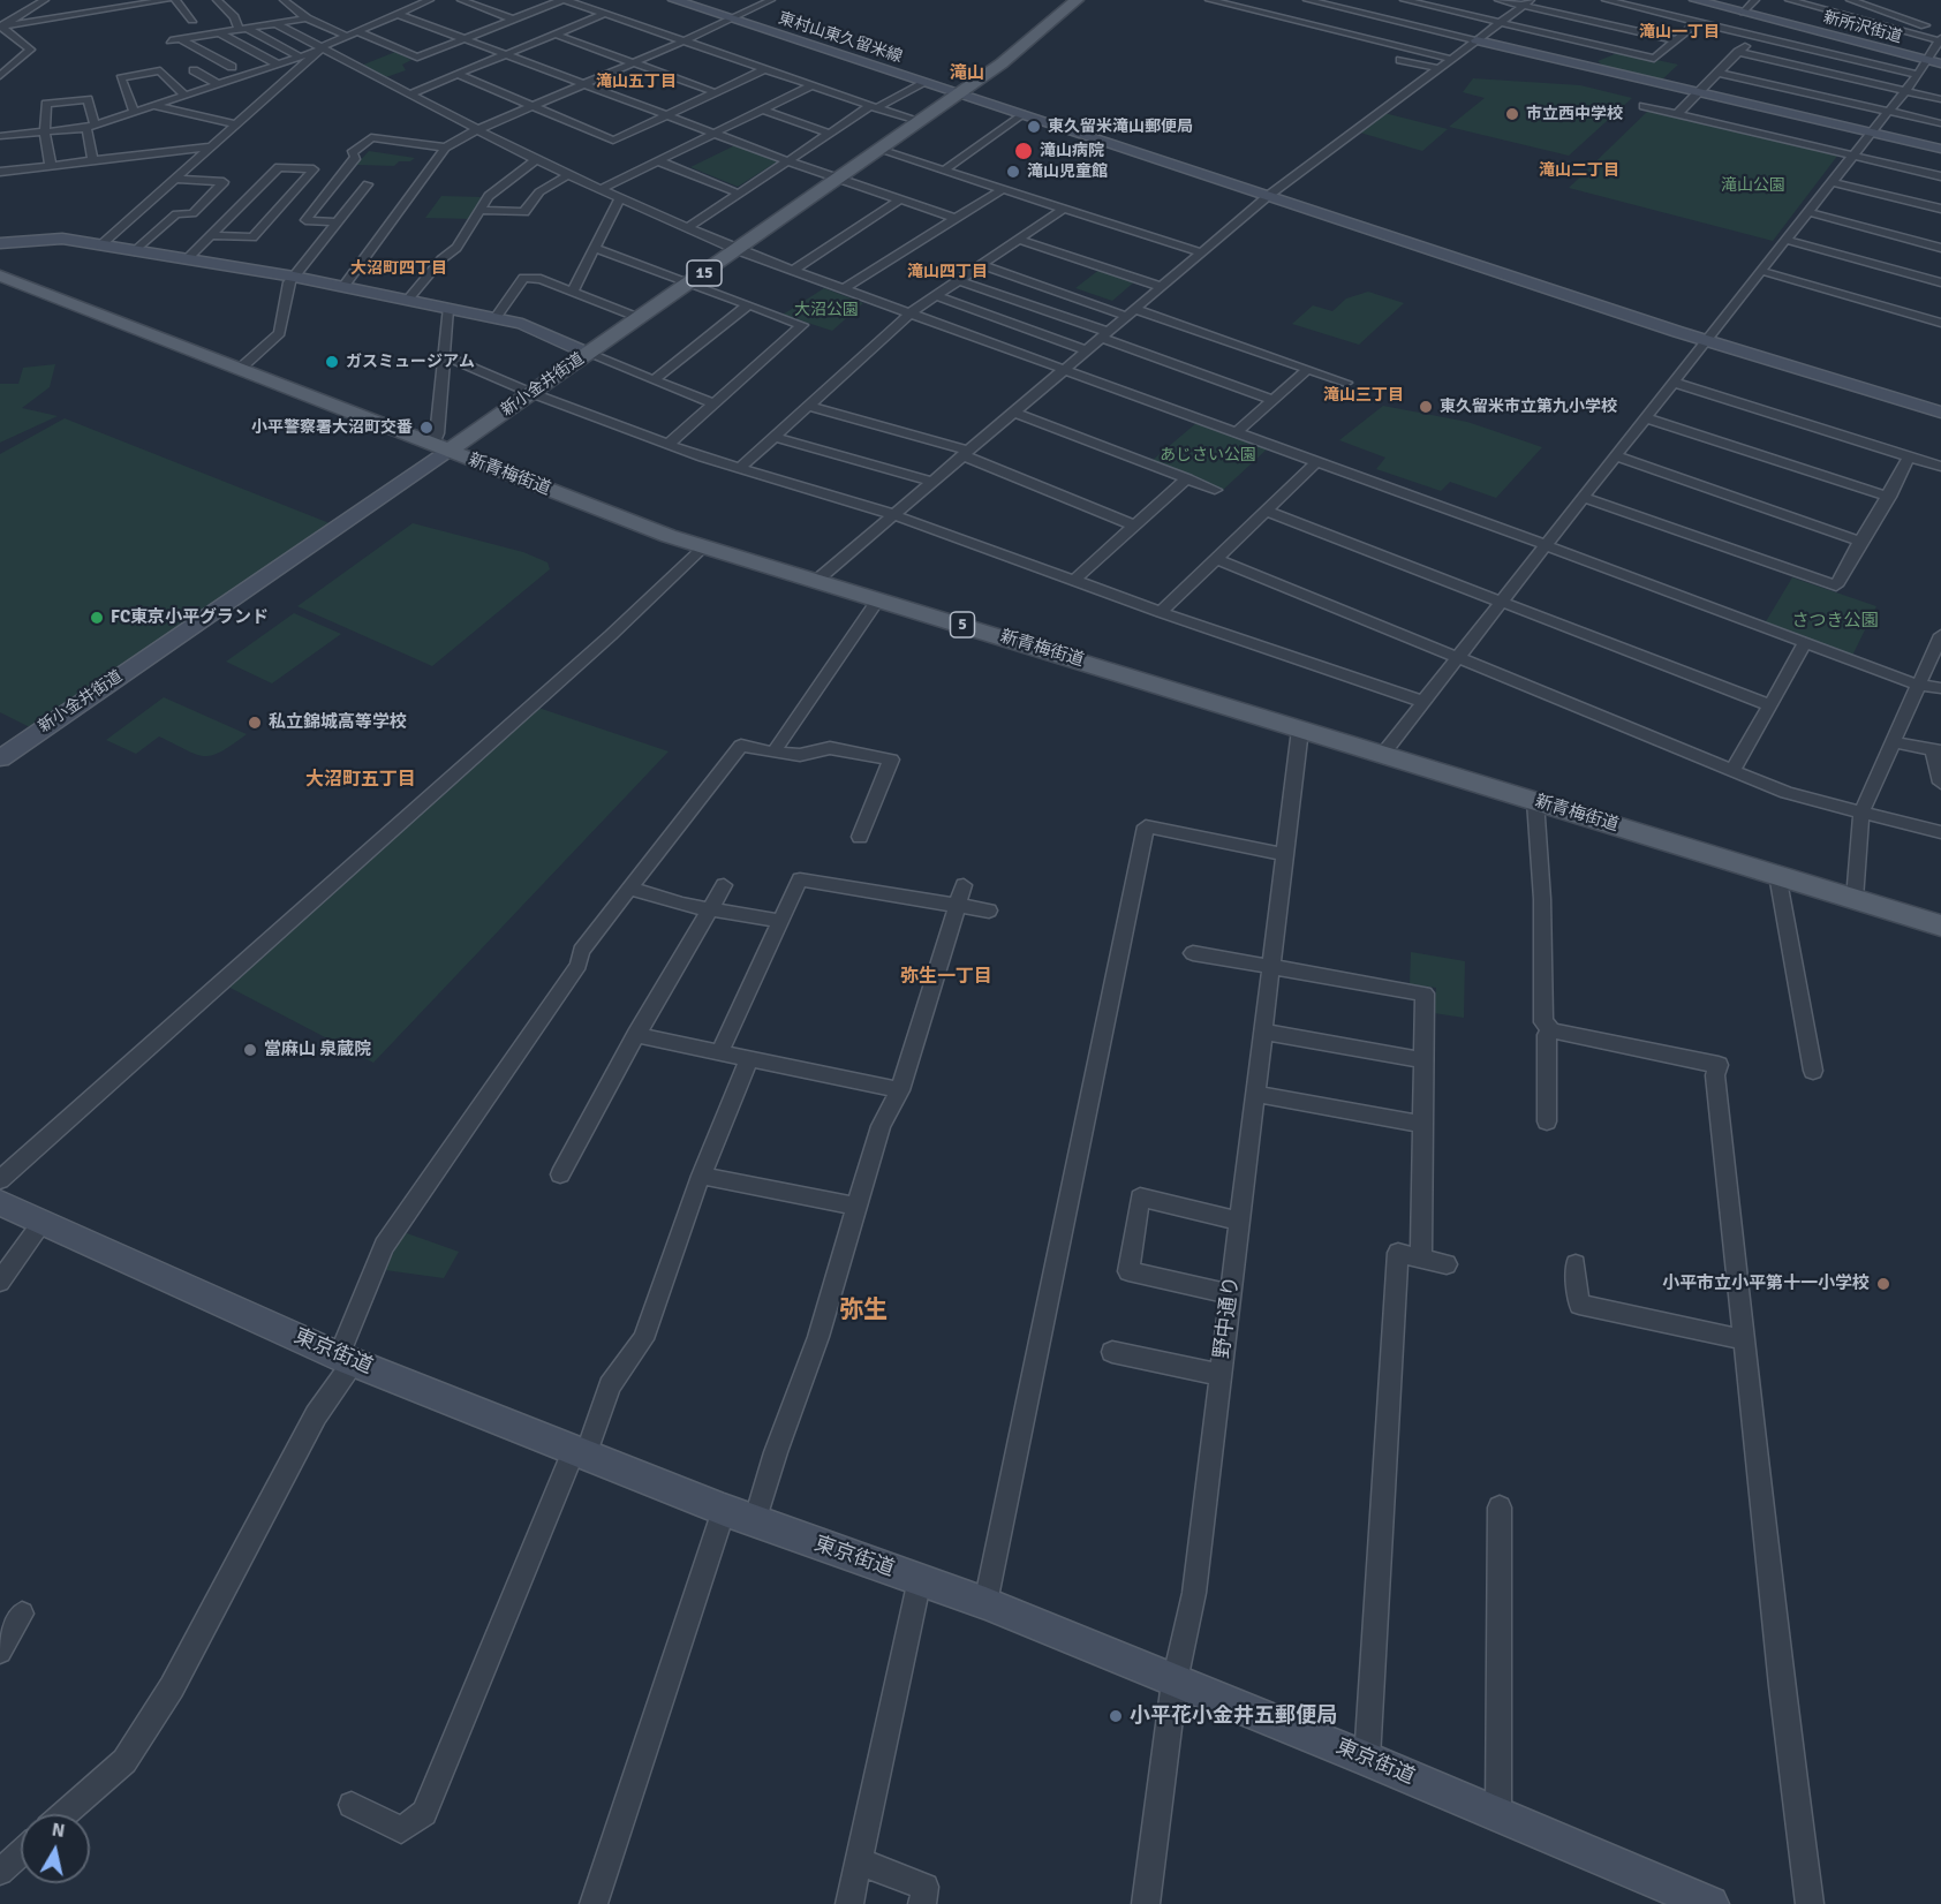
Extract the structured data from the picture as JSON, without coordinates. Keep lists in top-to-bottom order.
{
  "streets": {
    "main road": [
      "15",
      "新小金井街道",
      "新青梅街道",
      "5"
    ],
    "street": [
      "新所沢街道",
      "東村山東久留米線",
      "野中通り",
      "東京街道"
    ]
  },
  "crossings": [
    ["東村山東久留米線", "新小金井街道"],
    ["新小金井街道", "新青梅街道"],
    ["新青梅街道", "野中通り"],
    ["野中通り", "東京街道"]
  ],
  "districts": [
    "滝山一丁目",
    "滝山",
    "滝山五丁目",
    "滝山二丁目",
    "大沼町四丁目",
    "滝山四丁目",
    "滝山三丁目",
    "大沼町五丁目",
    "弥生一丁目",
    "弥生"
  ],
  "parks": [
    "滝山公園",
    "大沼公園",
    "あじさい公園",
    "さつき公園"
  ],
  "places": [
    "市立西中学校",
    "東久留米滝山郵便局",
    "滝山病院",
    "滝山児童館",
    "ガスミュージアム",
    "東久留米市立第九小学校",
    "小平警察署大沼町交番",
    "FC東京小平グランド",
    "私立錦城高等学校",
    "當麻山 泉蔵院",
    "小平市立小平第十一小学校",
    "小平花小金井五郵便局"
  ],
  "north": "top"
}
